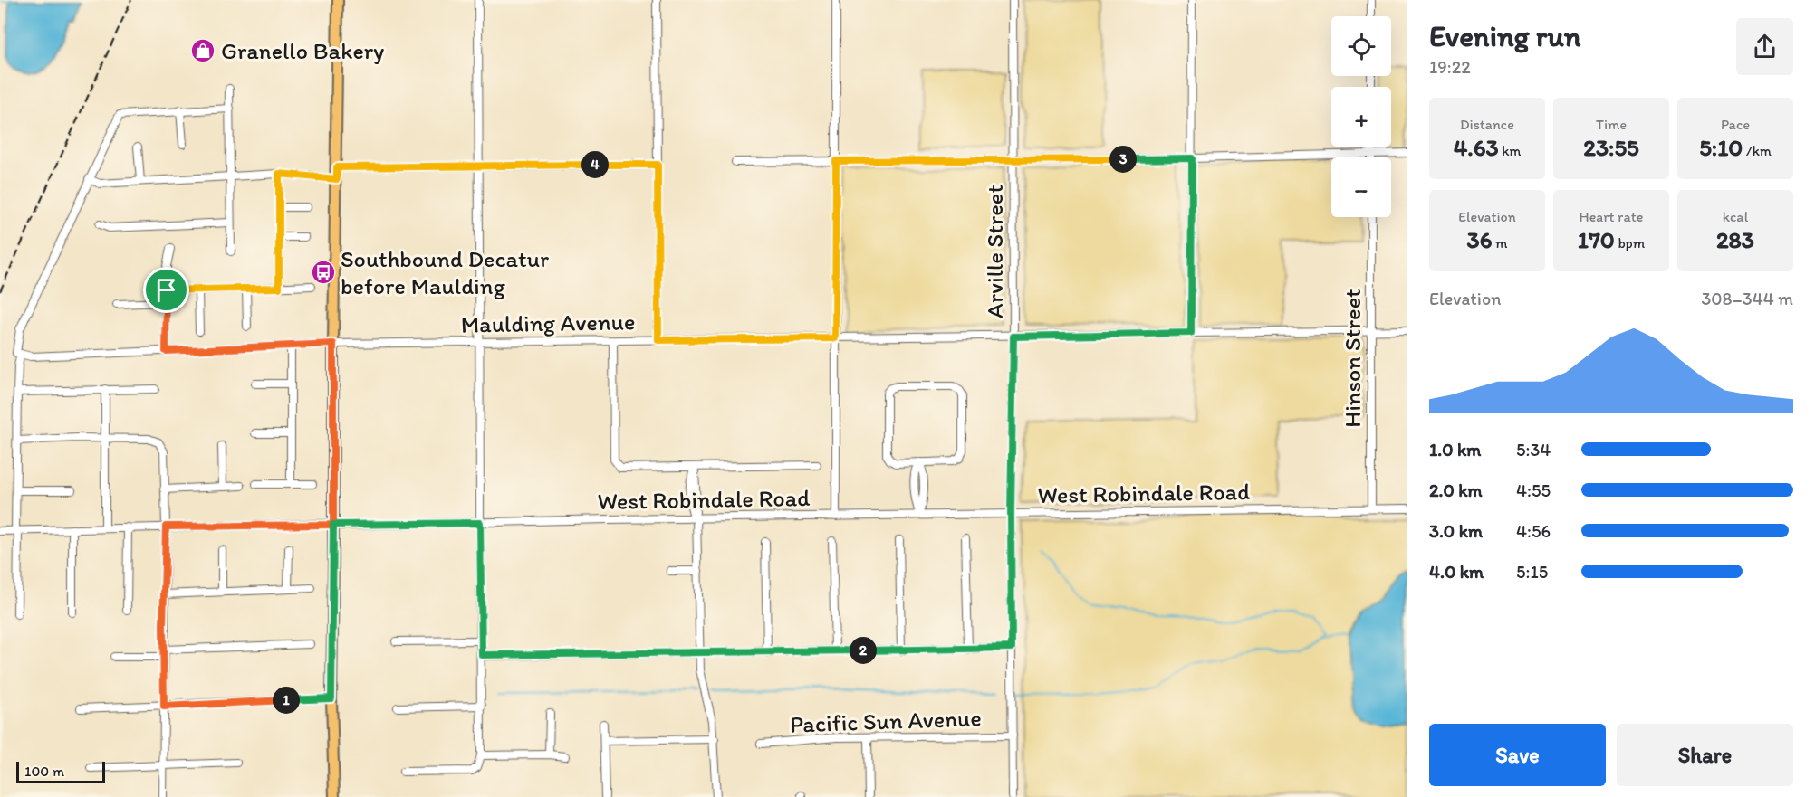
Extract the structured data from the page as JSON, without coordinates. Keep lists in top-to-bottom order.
{
  "streets": {
    "street": [
      "Arville Street",
      "Maulding Avenue",
      "Hinson Street",
      "West Robindale Road",
      "Pacific Sun Avenue"
    ]
  },
  "crossings": [
    ["Arville Street", "Maulding Avenue"],
    ["Arville Street", "West Robindale Road"],
    ["Arville Street", "Pacific Sun Avenue"],
    ["Maulding Avenue", "Hinson Street"],
    ["Hinson Street", "West Robindale Road"]
  ],
  "places": {
    "shop": ["Granello Bakery"],
    "bus stop": ["Southbound Decatur before Maulding"]
  },
  "scale_bar": "100 m",
  "page": {
    "heading": ["Evening run", "19:22"],
    "map_buttons": ["+", "−"],
    "stats": [
      ["Distance", "4.63 km"],
      ["Time", "23:55"],
      ["Pace", "5:10 /km"],
      ["Elevation", "36 m"],
      ["Heart rate", "170 bpm"],
      ["kcal", "283"]
    ],
    "pins": [
      "3",
      "4",
      "2",
      "1"
    ],
    "chart": ["Elevation", "308–344 m"],
    "list": [
      {
        "name": "1.0 km",
        "note": "5:34"
      },
      {
        "name": "2.0 km",
        "note": "4:55"
      },
      {
        "name": "3.0 km",
        "note": "4:56"
      },
      {
        "name": "4.0 km",
        "note": "5:15"
      }
    ],
    "buttons": ["Save", "Share"],
    "scale": "100 m"
  }
}
